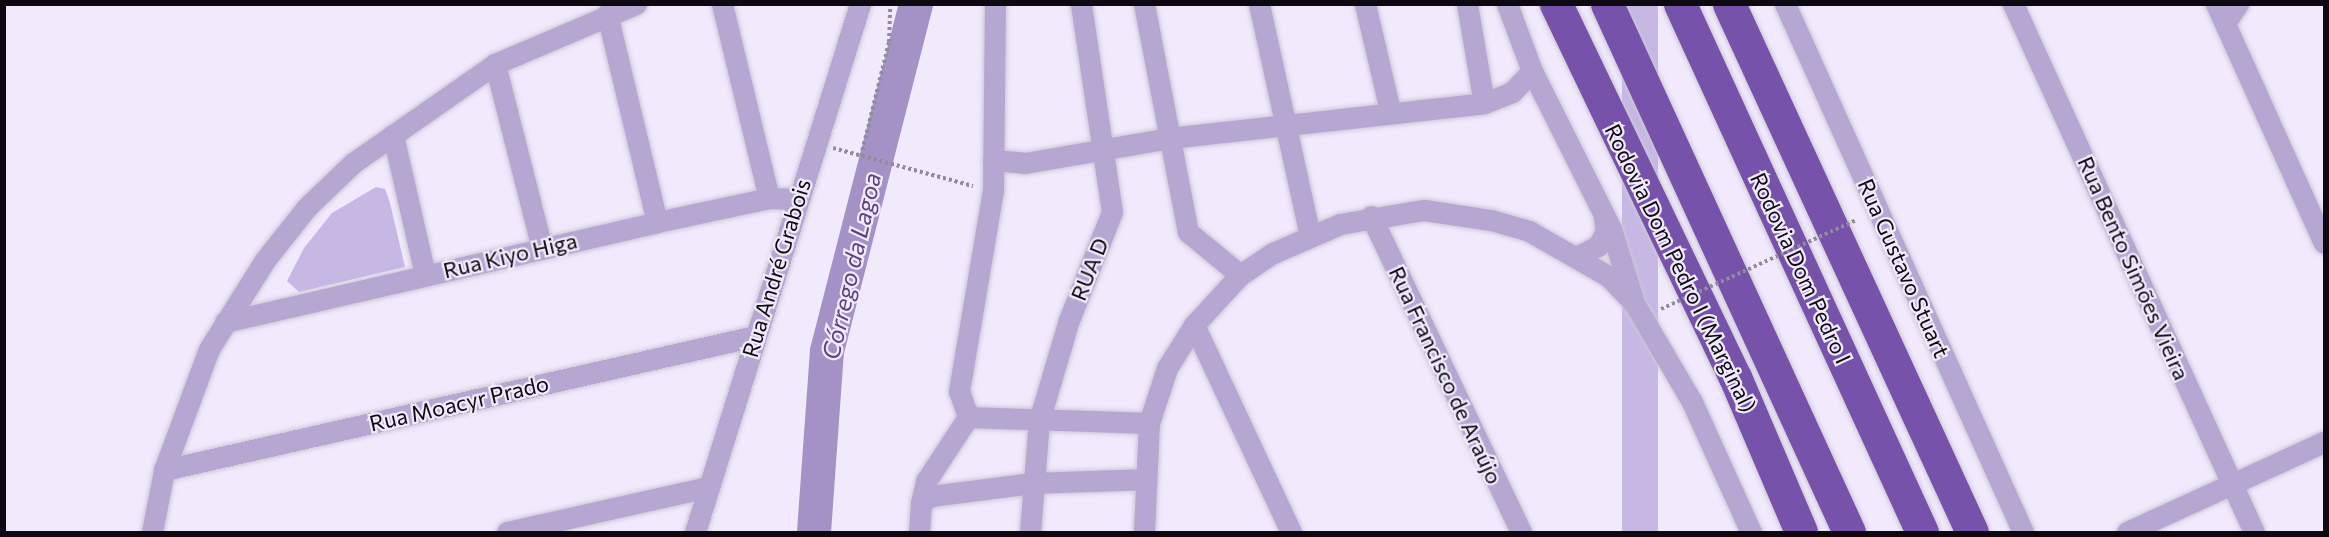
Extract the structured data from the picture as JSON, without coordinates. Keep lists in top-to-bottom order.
{
  "streets": {
    "highway": ["Rodovia Dom Pedro I (Marginal)", "Rodovia Dom Pedro I"],
    "street": [
      "Rua Kiyo Higa",
      "Rua André Grabois",
      "Rua Gustavo Stuart",
      "Rua Bento Simões Vieira",
      "RUA D",
      "Rua Francisco de Araújo",
      "Rua Moacyr Prado"
    ]
  },
  "crossings": [
    ["Rua Kiyo Higa", "Rua André Grabois"],
    ["Rua André Grabois", "Rua Moacyr Prado"]
  ],
  "water": ["Córrego da Lagoa"]
}
